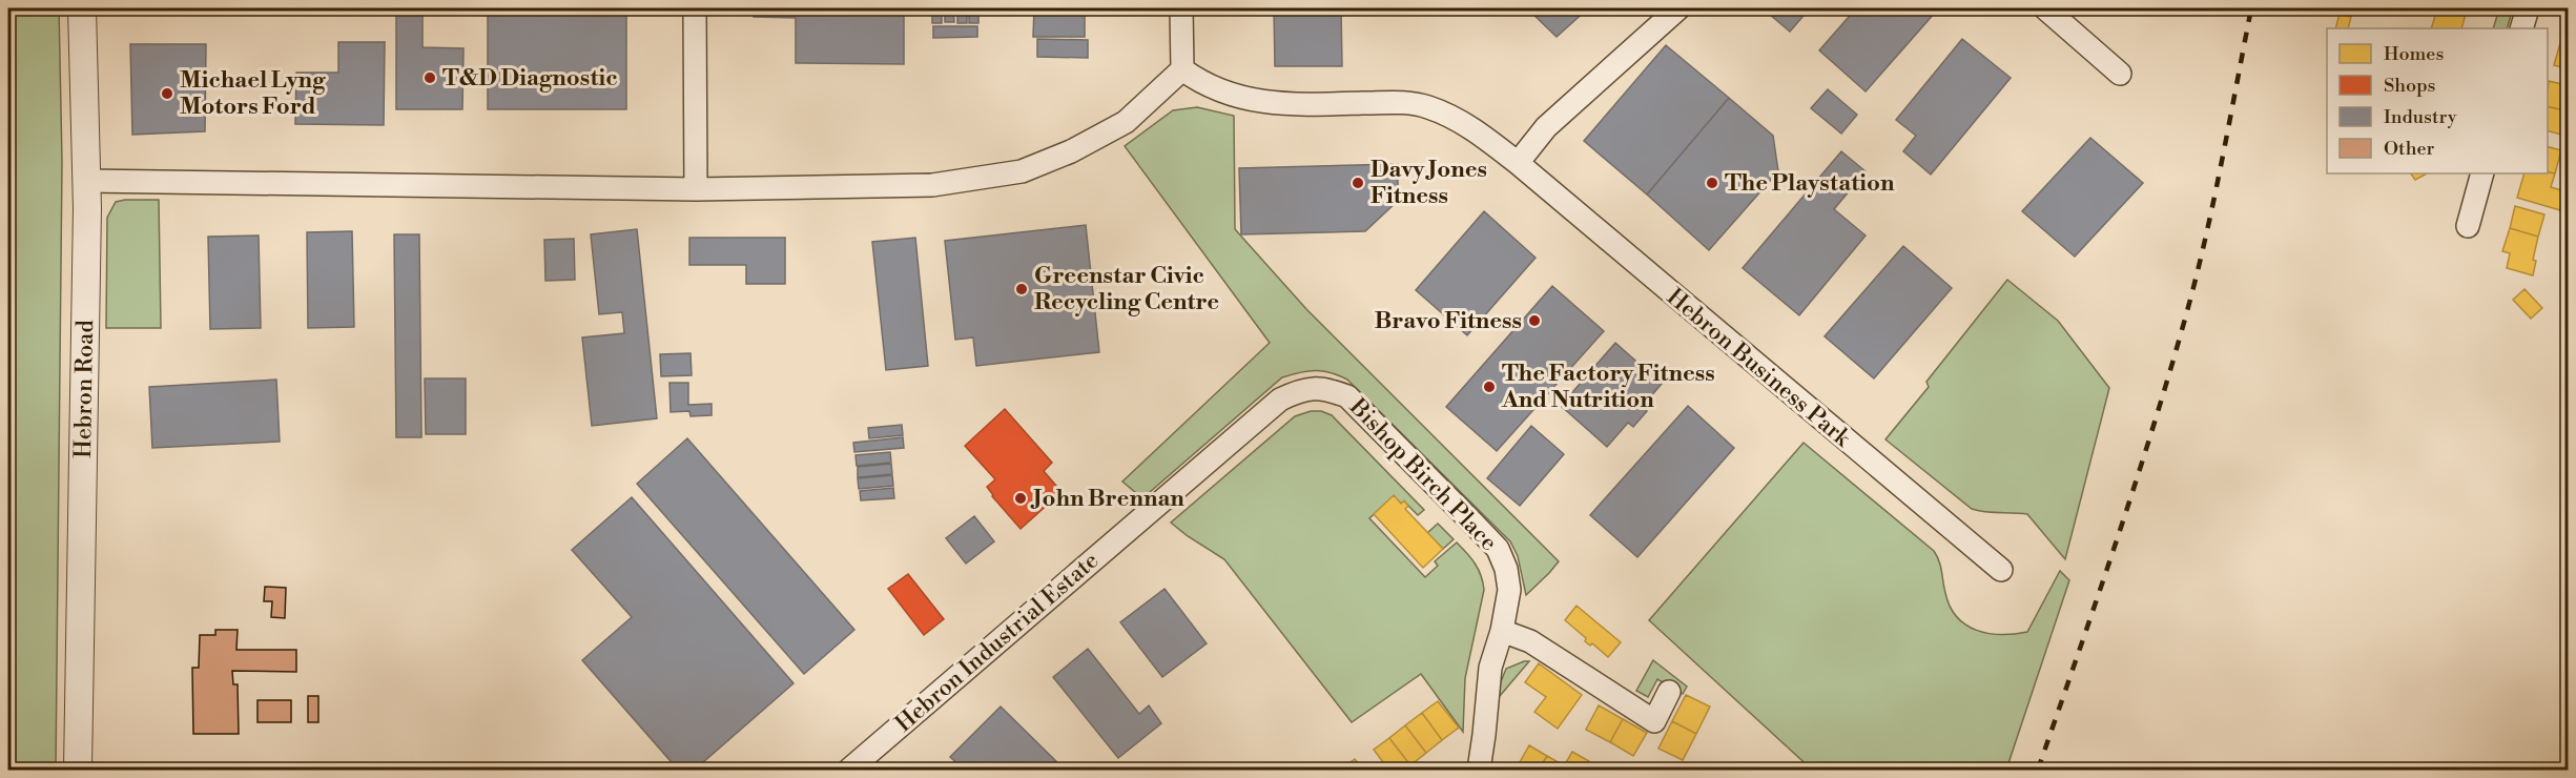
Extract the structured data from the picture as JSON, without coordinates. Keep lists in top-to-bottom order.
{
  "streets": {
    "street": [
      "Hebron Business Park",
      "Hebron Road",
      "Bishop Birch Place",
      "Hebron Industrial Estate"
    ]
  },
  "crossings": [
    ["Bishop Birch Place", "Hebron Industrial Estate"]
  ],
  "places": [
    "T&D Diagnostic",
    "Michael Lyng Motors Ford",
    "Davy Jones Fitness",
    "The Playstation",
    "Greenstar Civic Recycling Centre",
    "Bravo Fitness",
    "The Factory Fitness And Nutrition",
    "John Brennan"
  ],
  "legend": [
    "Homes",
    "Shops",
    "Industry",
    "Other"
  ]
}
